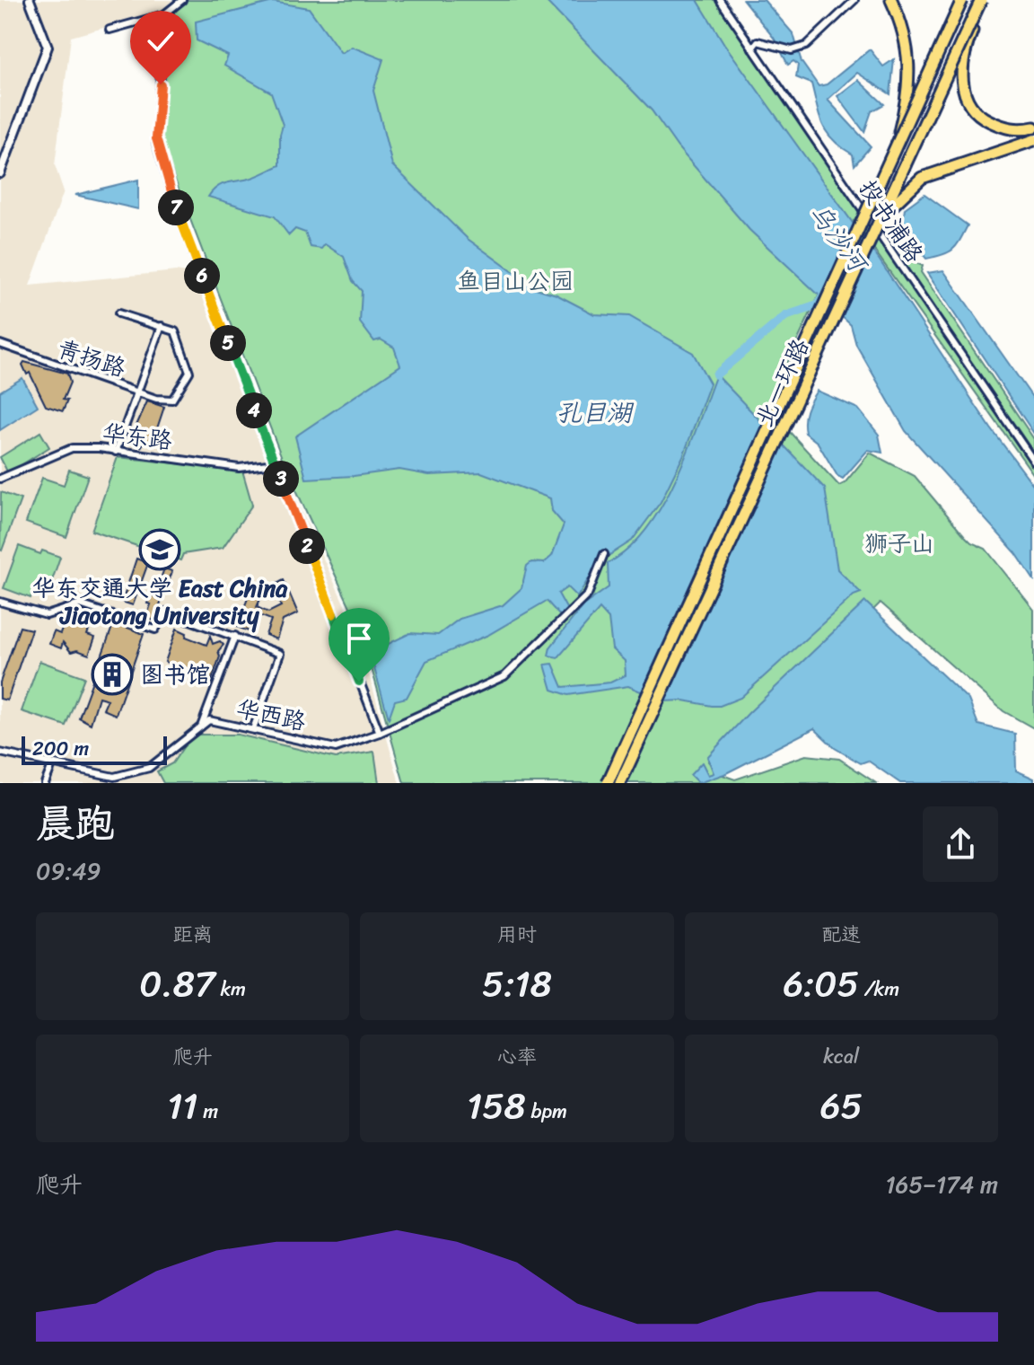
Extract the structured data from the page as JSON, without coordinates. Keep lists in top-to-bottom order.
{
  "streets": {
    "highway": ["北一环路"],
    "street": [
      "投书浦路",
      "青扬路",
      "华东路",
      "华西路"
    ]
  },
  "water": ["乌沙河", "孔目湖"],
  "parks": ["鱼目山公园", "狮子山"],
  "places": {
    "school or university": ["华东交通大学 East China Jiaotong University"],
    "building": ["图书馆"]
  },
  "scale_bar": "200 m",
  "page": {
    "pins": [
      "7",
      "6",
      "5",
      "4",
      "3",
      "2"
    ],
    "scale": "200 m",
    "heading": ["晨跑", "09:49"],
    "stats": [
      ["距离", "0.87 km"],
      ["用时", "5:18"],
      ["配速", "6:05 /km"],
      ["爬升", "11 m"],
      ["心率", "158 bpm"],
      ["kcal", "65"]
    ],
    "chart": ["爬升", "165–174 m"]
  }
}
